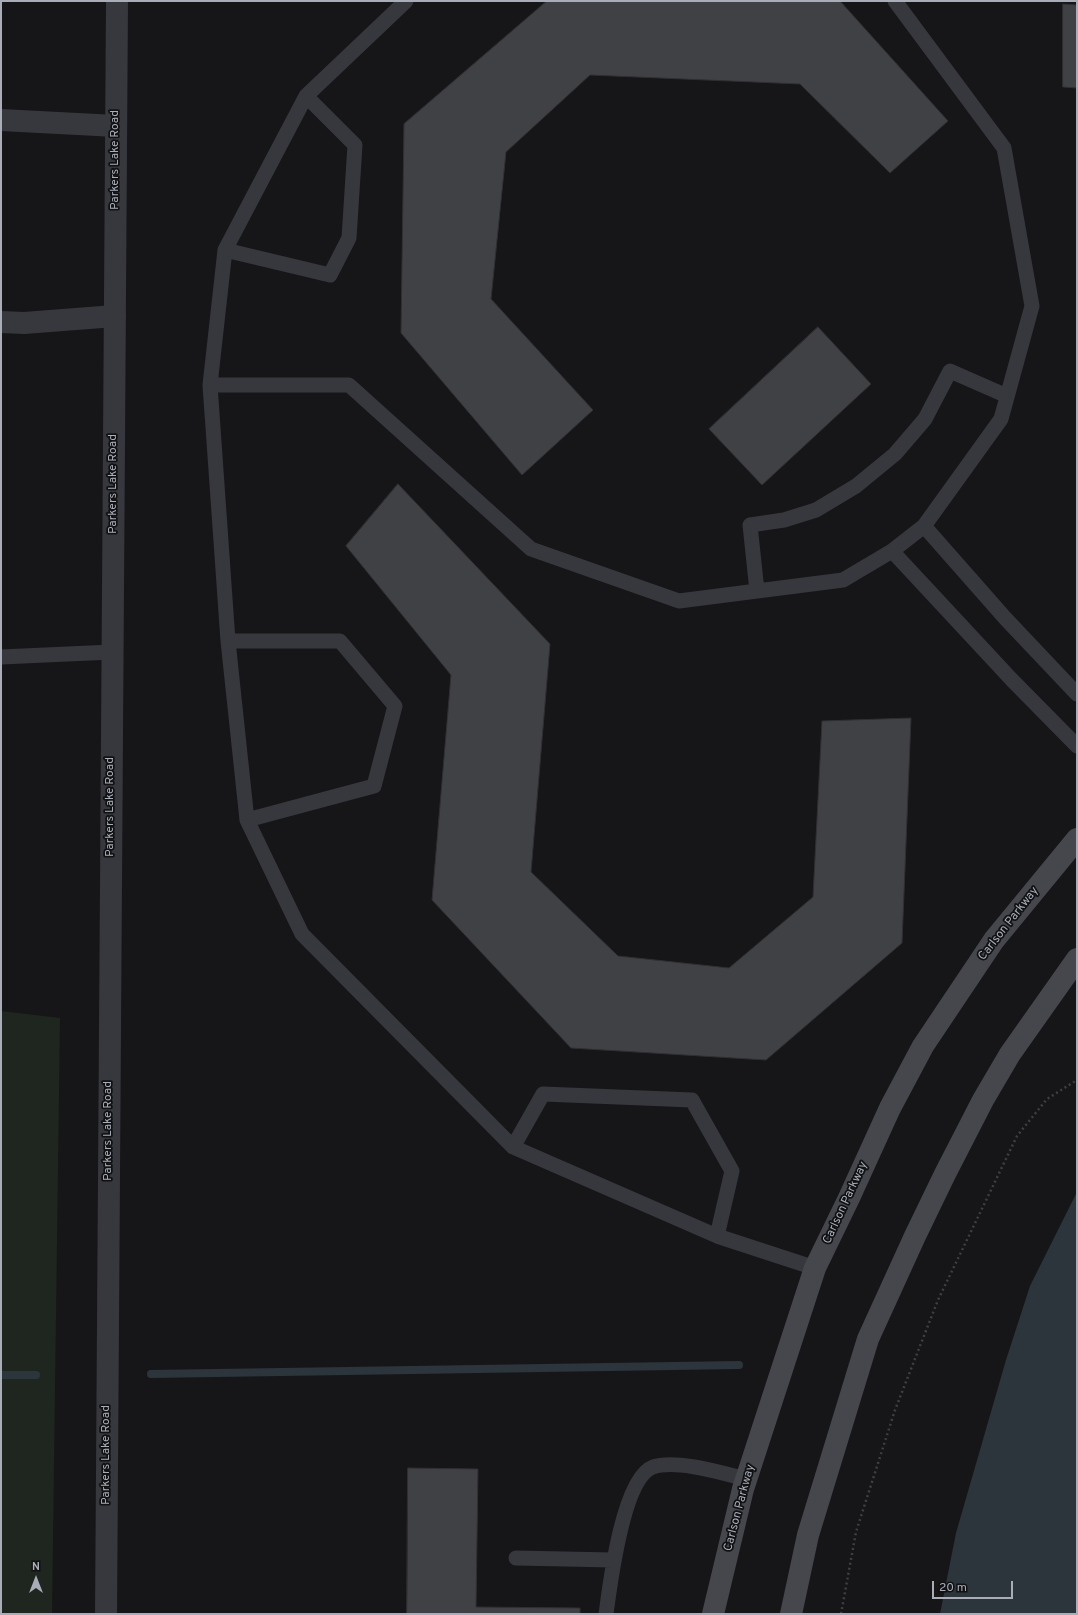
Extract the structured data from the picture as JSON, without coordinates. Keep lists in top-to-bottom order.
{
  "streets": {
    "main road": ["Carlson Parkway"],
    "street": ["Parkers Lake Road"]
  },
  "scale_bar": "20 m",
  "north": "top"
}
